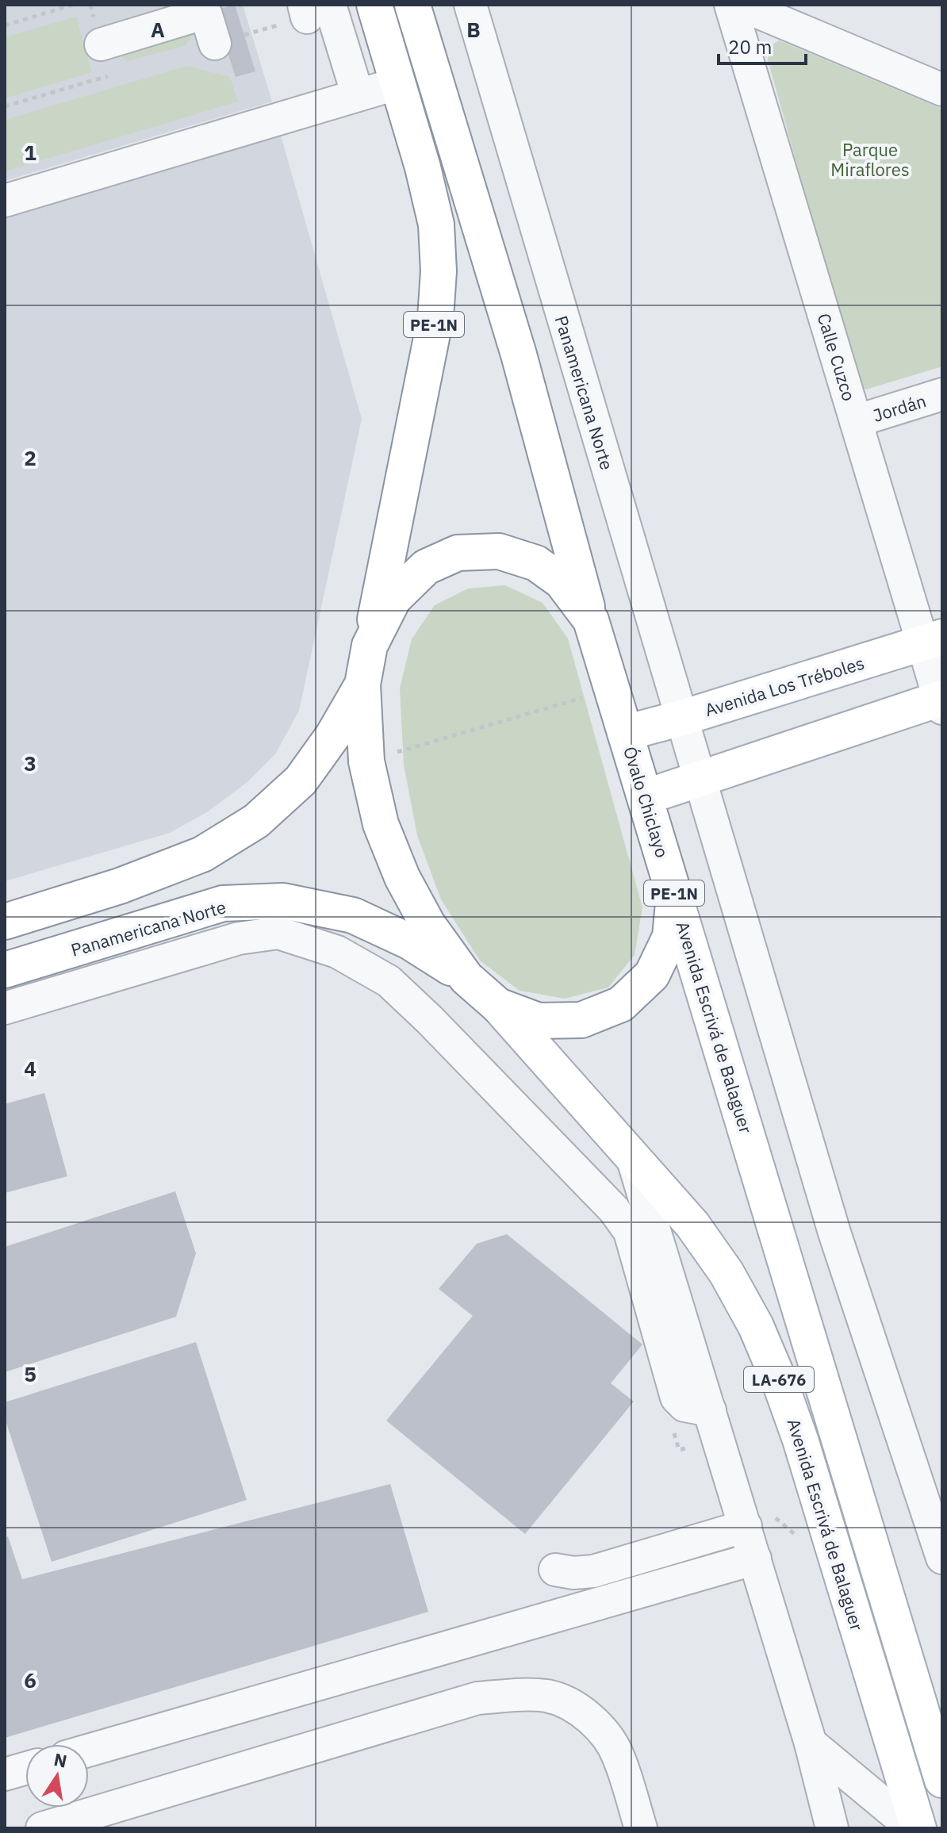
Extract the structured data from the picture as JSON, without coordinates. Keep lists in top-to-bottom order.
{
  "streets": {
    "main road": [
      "PE-1N",
      "Panamericana Norte",
      "Avenida Los Tréboles",
      "Óvalo Chiclayo",
      "Avenida Escrivá de Balaguer",
      "LA-676"
    ],
    "street": ["Calle Cuzco", "Jordán"]
  },
  "crossings": [
    ["PE-1N", "Óvalo Chiclayo"],
    ["Calle Cuzco", "Jordán"],
    ["Calle Cuzco", "Avenida Los Tréboles"],
    ["Panamericana Norte", "Avenida Los Tréboles"],
    ["Panamericana Norte", "Óvalo Chiclayo"],
    ["Avenida Los Tréboles", "Óvalo Chiclayo"],
    ["Óvalo Chiclayo", "Avenida Escrivá de Balaguer"]
  ],
  "parks": ["Parque Miraflores"],
  "scale_bar": "20 m",
  "north": "top",
  "grid": {
    "columns": ["A", "B"],
    "rows": [
      "1",
      "2",
      "3",
      "4",
      "5",
      "6"
    ]
  }
}
